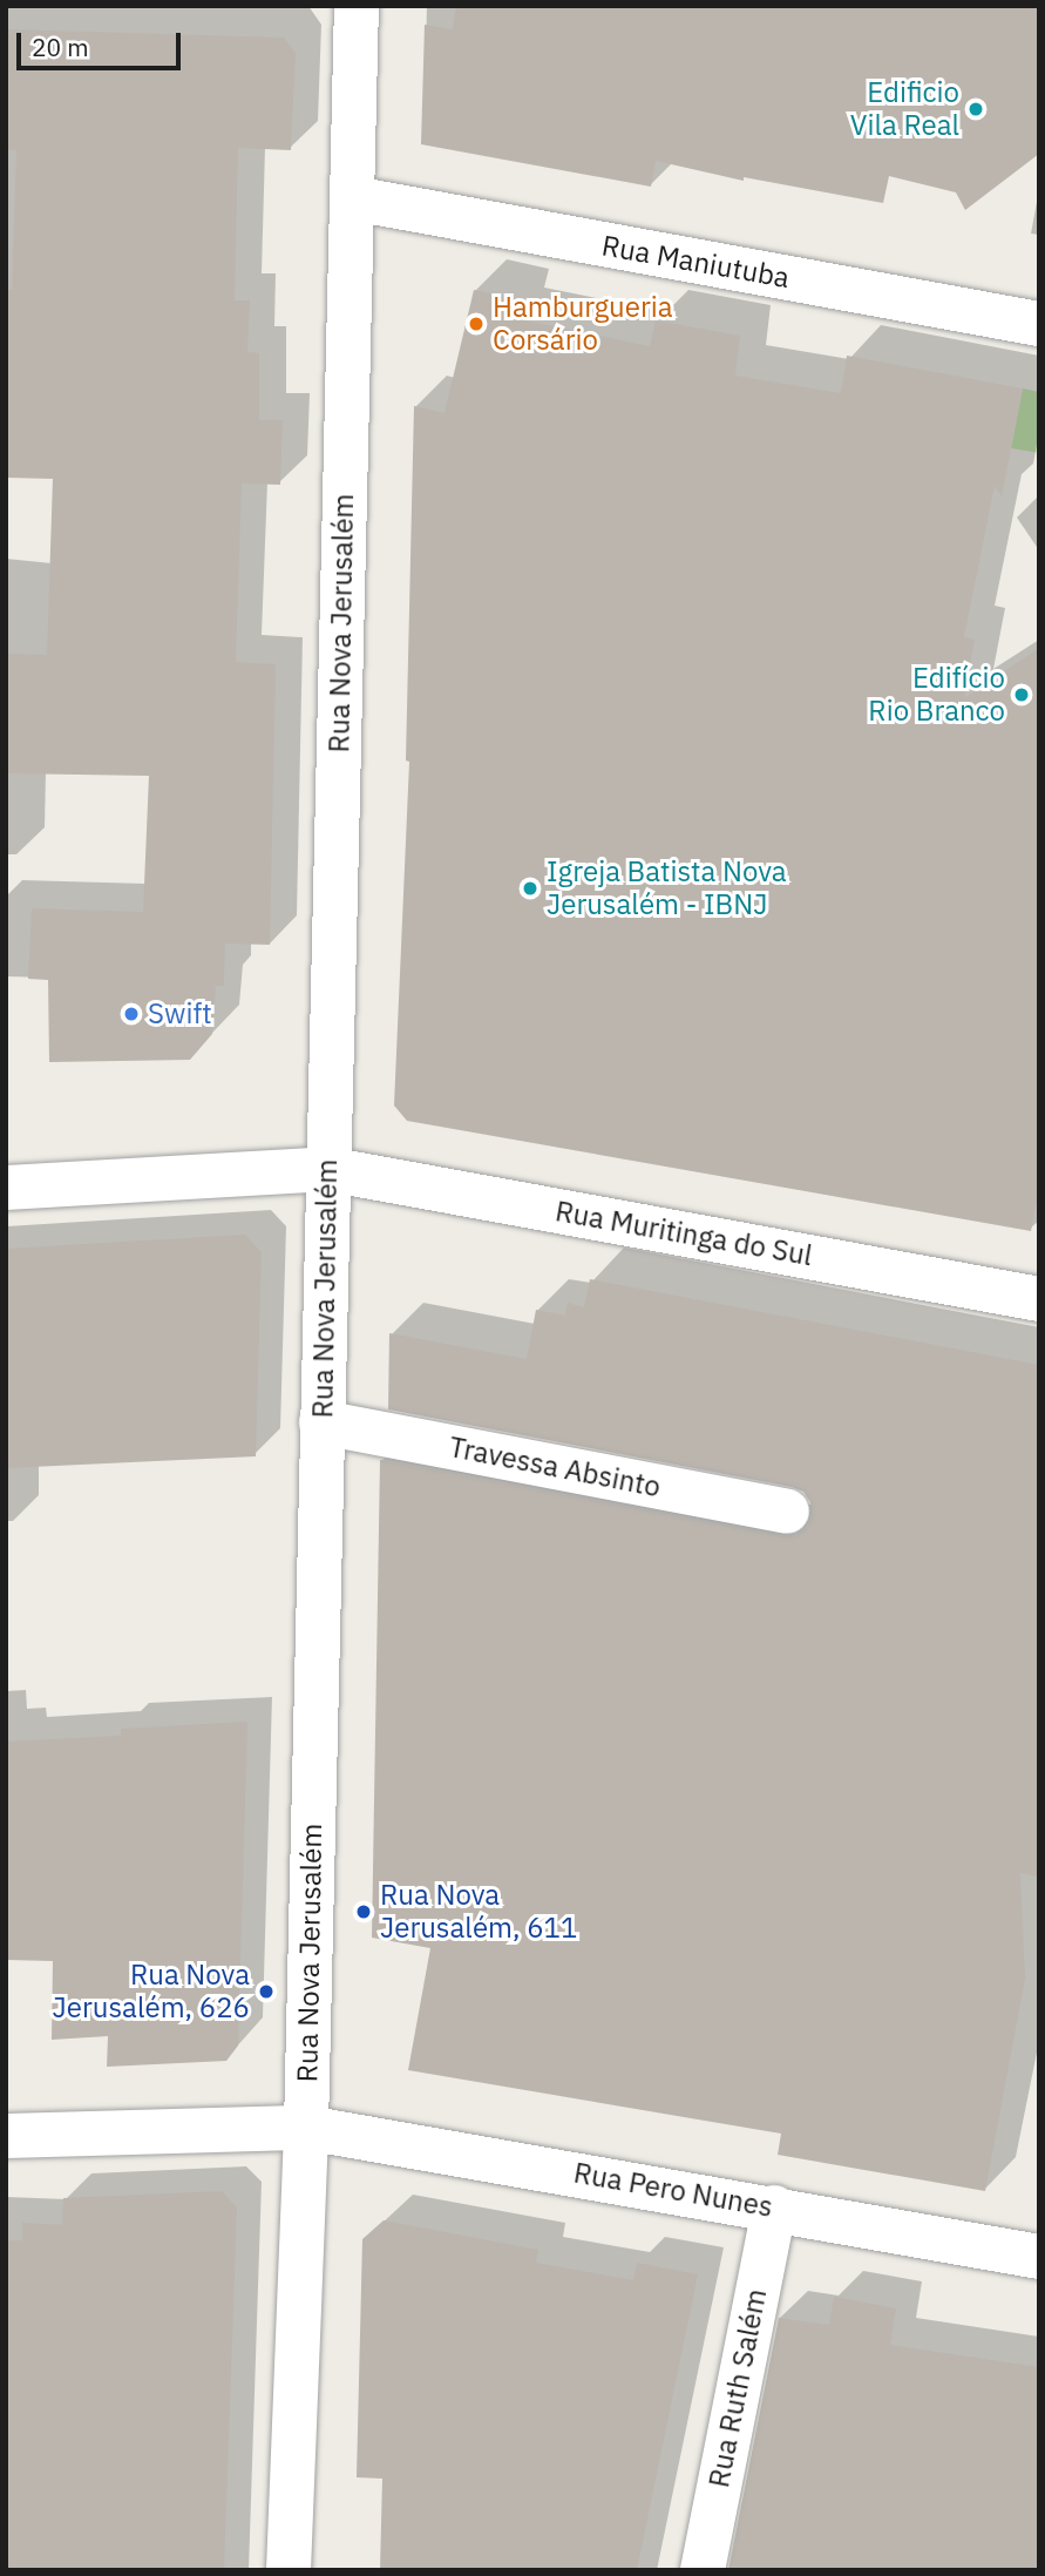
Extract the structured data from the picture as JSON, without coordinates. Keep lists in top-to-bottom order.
{
  "streets": {
    "street": [
      "Rua Maniutuba",
      "Rua Nova Jerusalém",
      "Rua Muritinga do Sul",
      "Travessa Absinto",
      "Rua Pero Nunes",
      "Rua Ruth Salém"
    ]
  },
  "crossings": [
    ["Rua Maniutuba", "Rua Nova Jerusalém"],
    ["Rua Nova Jerusalém", "Rua Muritinga do Sul"],
    ["Rua Nova Jerusalém", "Travessa Absinto"],
    ["Rua Nova Jerusalém", "Rua Pero Nunes"],
    ["Rua Pero Nunes", "Rua Ruth Salém"]
  ],
  "places": [
    "Edificio Vila Real",
    "Hamburgueria Corsário",
    "Edifício Rio Branco",
    "Igreja Batista Nova Jerusalém - IBNJ",
    "Swift",
    "Rua Nova Jerusalém, 611",
    "Rua Nova Jerusalém, 626"
  ],
  "scale_bar": "20 m"
}
